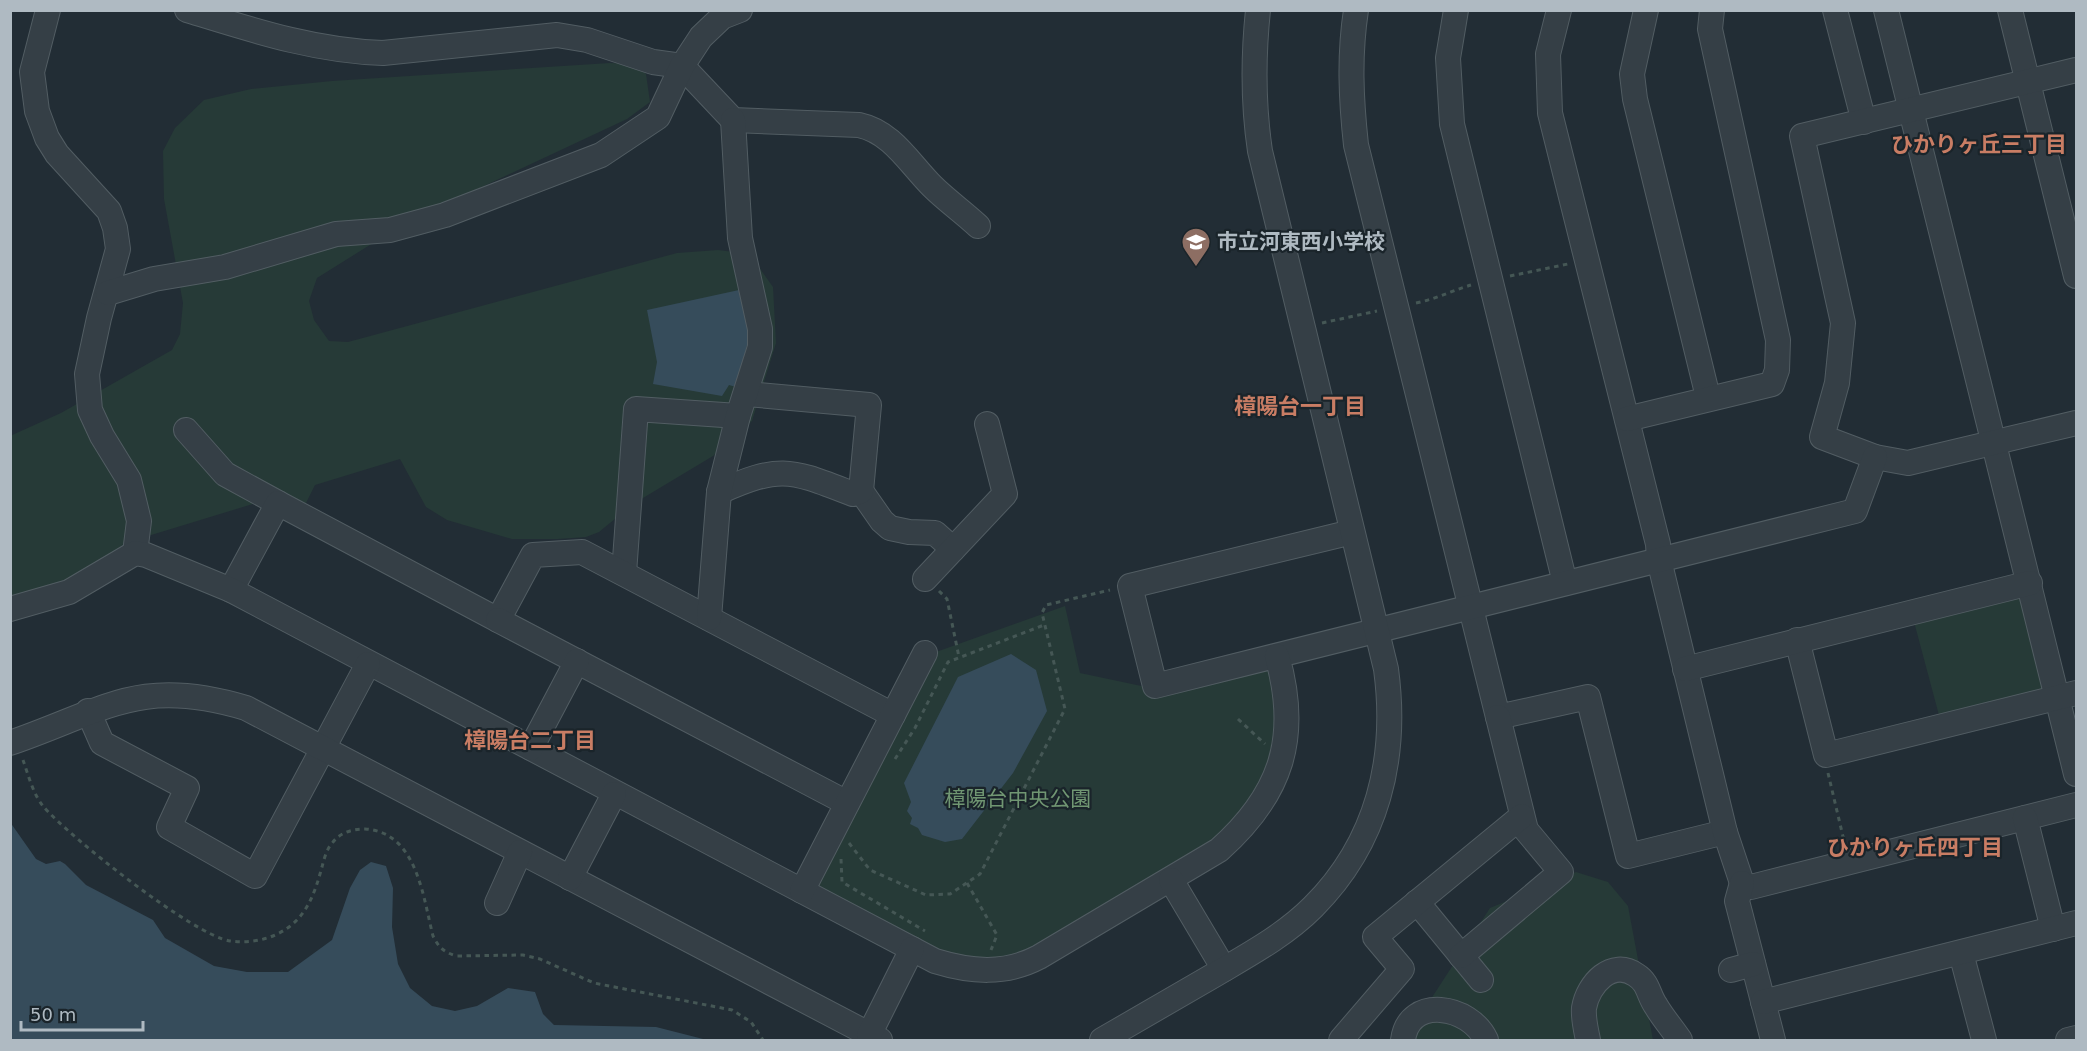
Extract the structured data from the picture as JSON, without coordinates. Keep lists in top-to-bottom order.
{
  "districts": [
    "ひかりヶ丘三丁目",
    "樟陽台一丁目",
    "樟陽台二丁目",
    "ひかりヶ丘四丁目"
  ],
  "parks": ["樟陽台中央公園"],
  "places": {
    "school or university": ["市立河東西小学校"]
  },
  "scale_bar": "50 m"
}
